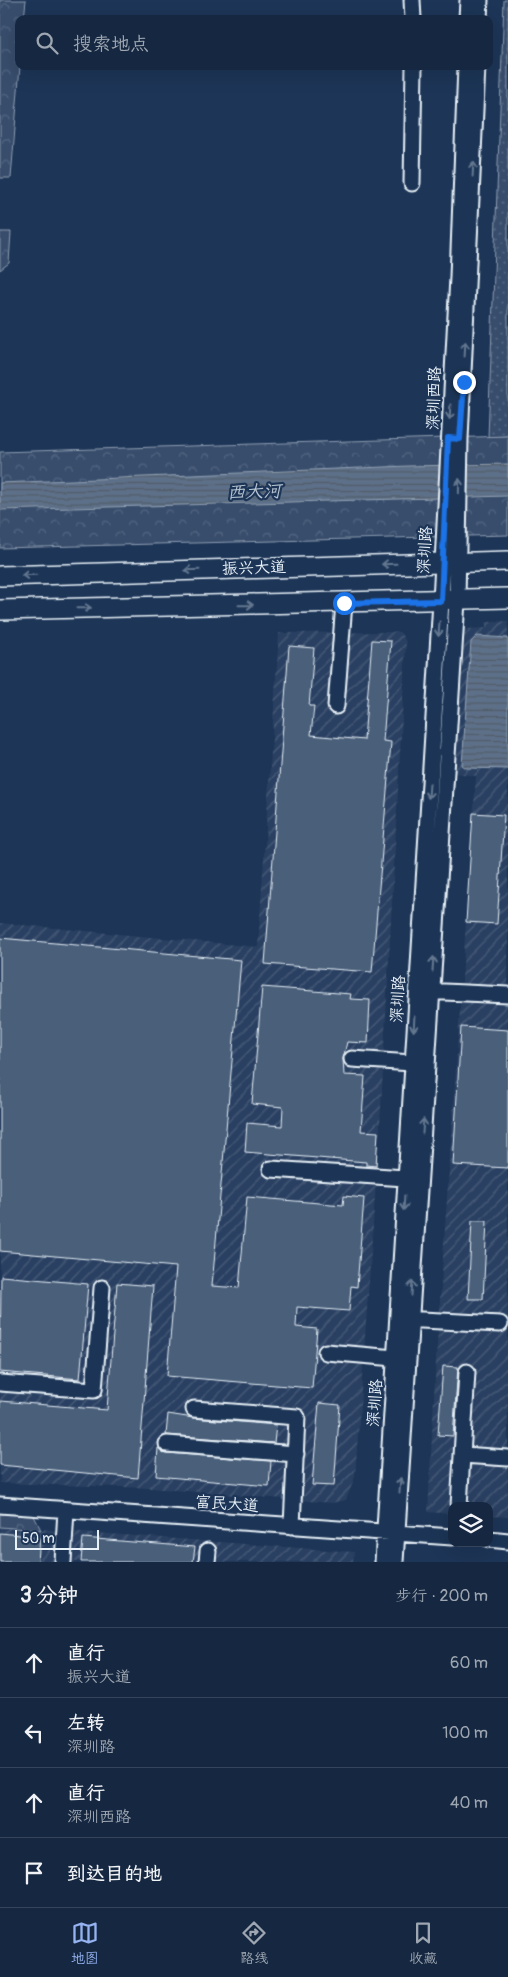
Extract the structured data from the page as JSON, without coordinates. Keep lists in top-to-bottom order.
{
  "streets": {
    "main road": ["振兴大道"],
    "street": ["深圳西路", "深圳路", "富民大道"]
  },
  "crossings": [
    ["深圳西路", "深圳路"],
    ["深圳路", "振兴大道"],
    ["深圳路", "富民大道"]
  ],
  "water": ["西大河"],
  "scale_bar": "50 m",
  "page": {
    "search": "搜索地点",
    "scale": "50 m",
    "heading": ["3 分钟", "步行 · 200 m"],
    "list": [
      ["直行", "振兴大道", "60 m"],
      ["左转", "深圳路", "100 m"],
      ["直行", "深圳西路", "40 m"],
      "到达目的地"
    ],
    "nav": ["地图", "路线", "收藏"]
  }
}
